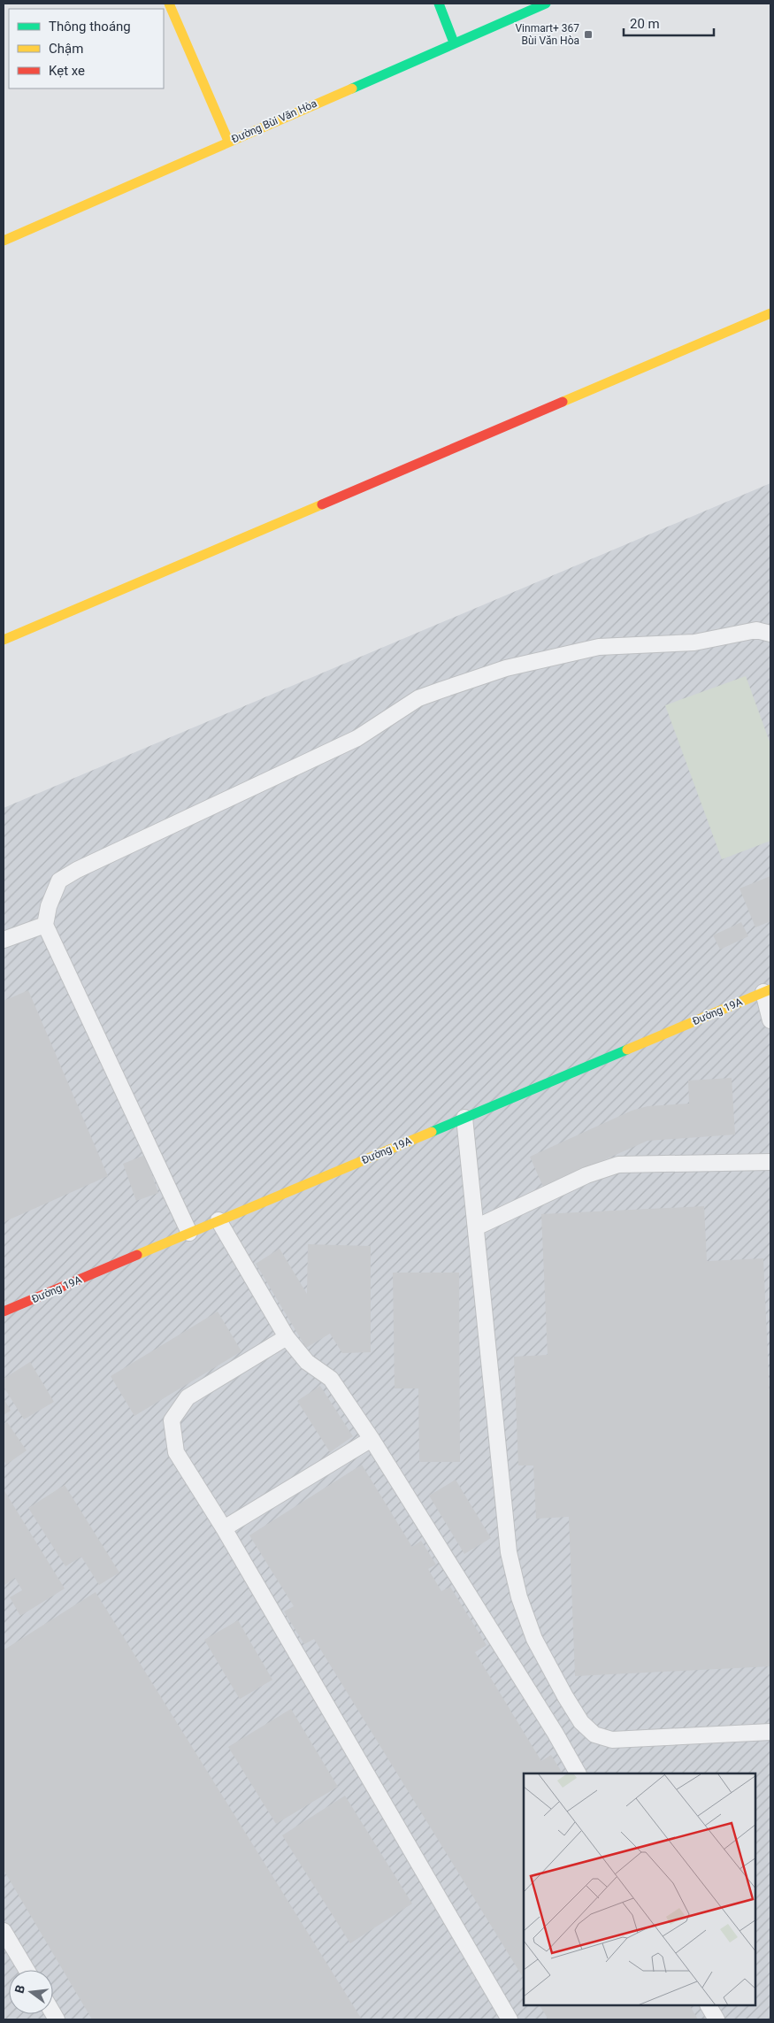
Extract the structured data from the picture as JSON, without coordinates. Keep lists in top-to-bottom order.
{
  "streets": {
    "street": ["Đường Bùi Văn Hòa", "Đường 19A"]
  },
  "places": {
    "transit": ["Vinmart+ 367 Bùi Văn Hòa"]
  },
  "legend": ["Thông thoáng", "Chậm", "Kẹt xe"],
  "scale_bar": "20 m",
  "north": "left"
}
